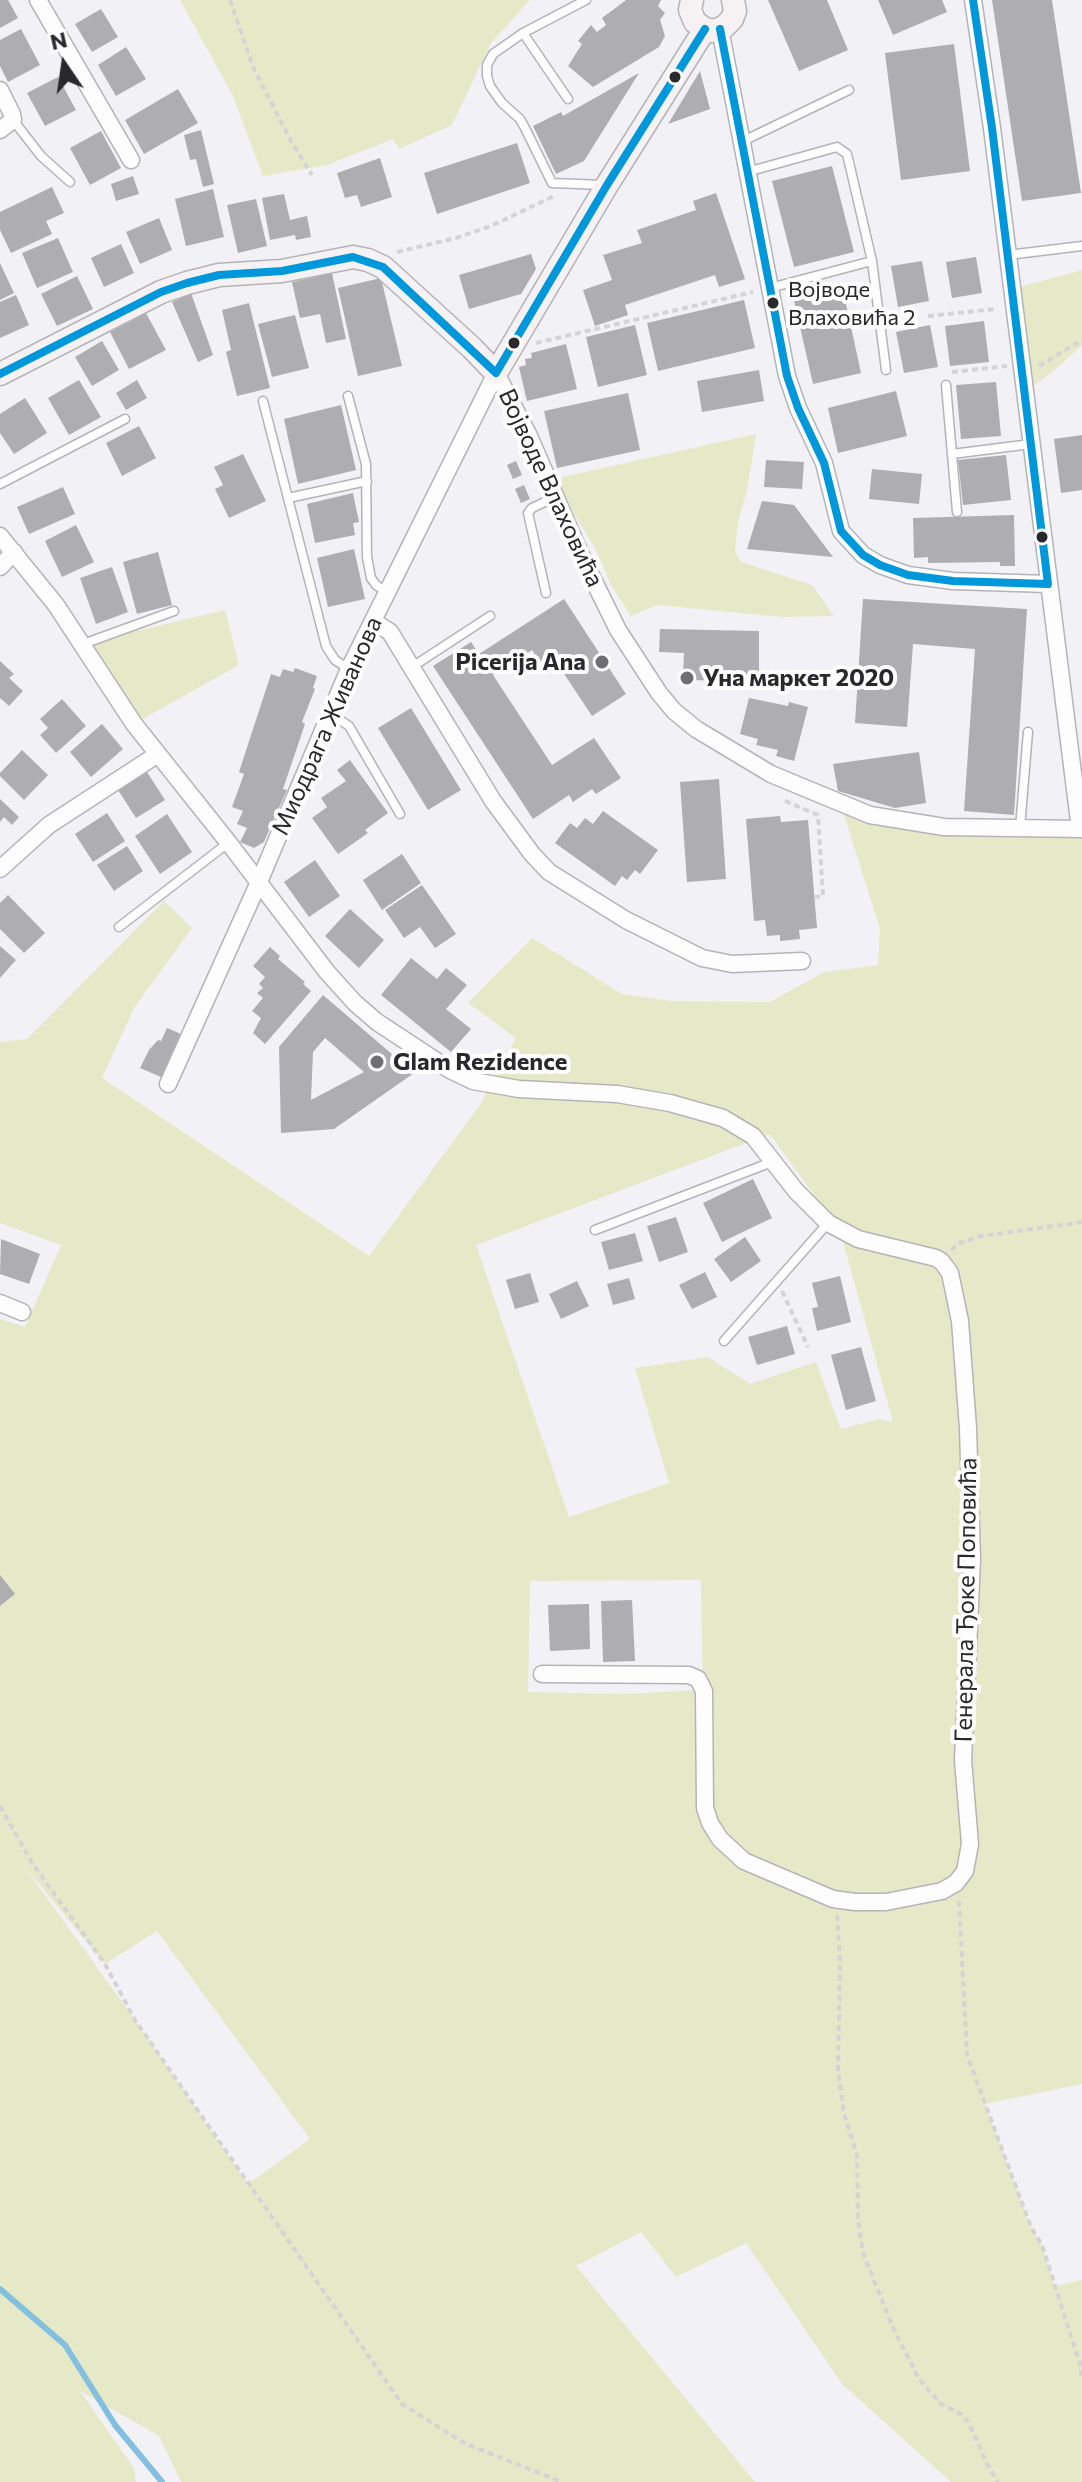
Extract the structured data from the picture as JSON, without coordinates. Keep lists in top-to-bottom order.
{
  "streets": {
    "street": ["Војводе Влаховића", "Миодрага Живанова", "Генерала Ђоке Поповића"]
  },
  "crossings": [
    ["Војводе Влаховића", "Миодрага Живанова"]
  ],
  "places": [
    "Војводе Влаховића 2",
    "Picerija Ana",
    "Уна маркет 2020",
    "Glam Rezidence"
  ],
  "north": "top"
}
